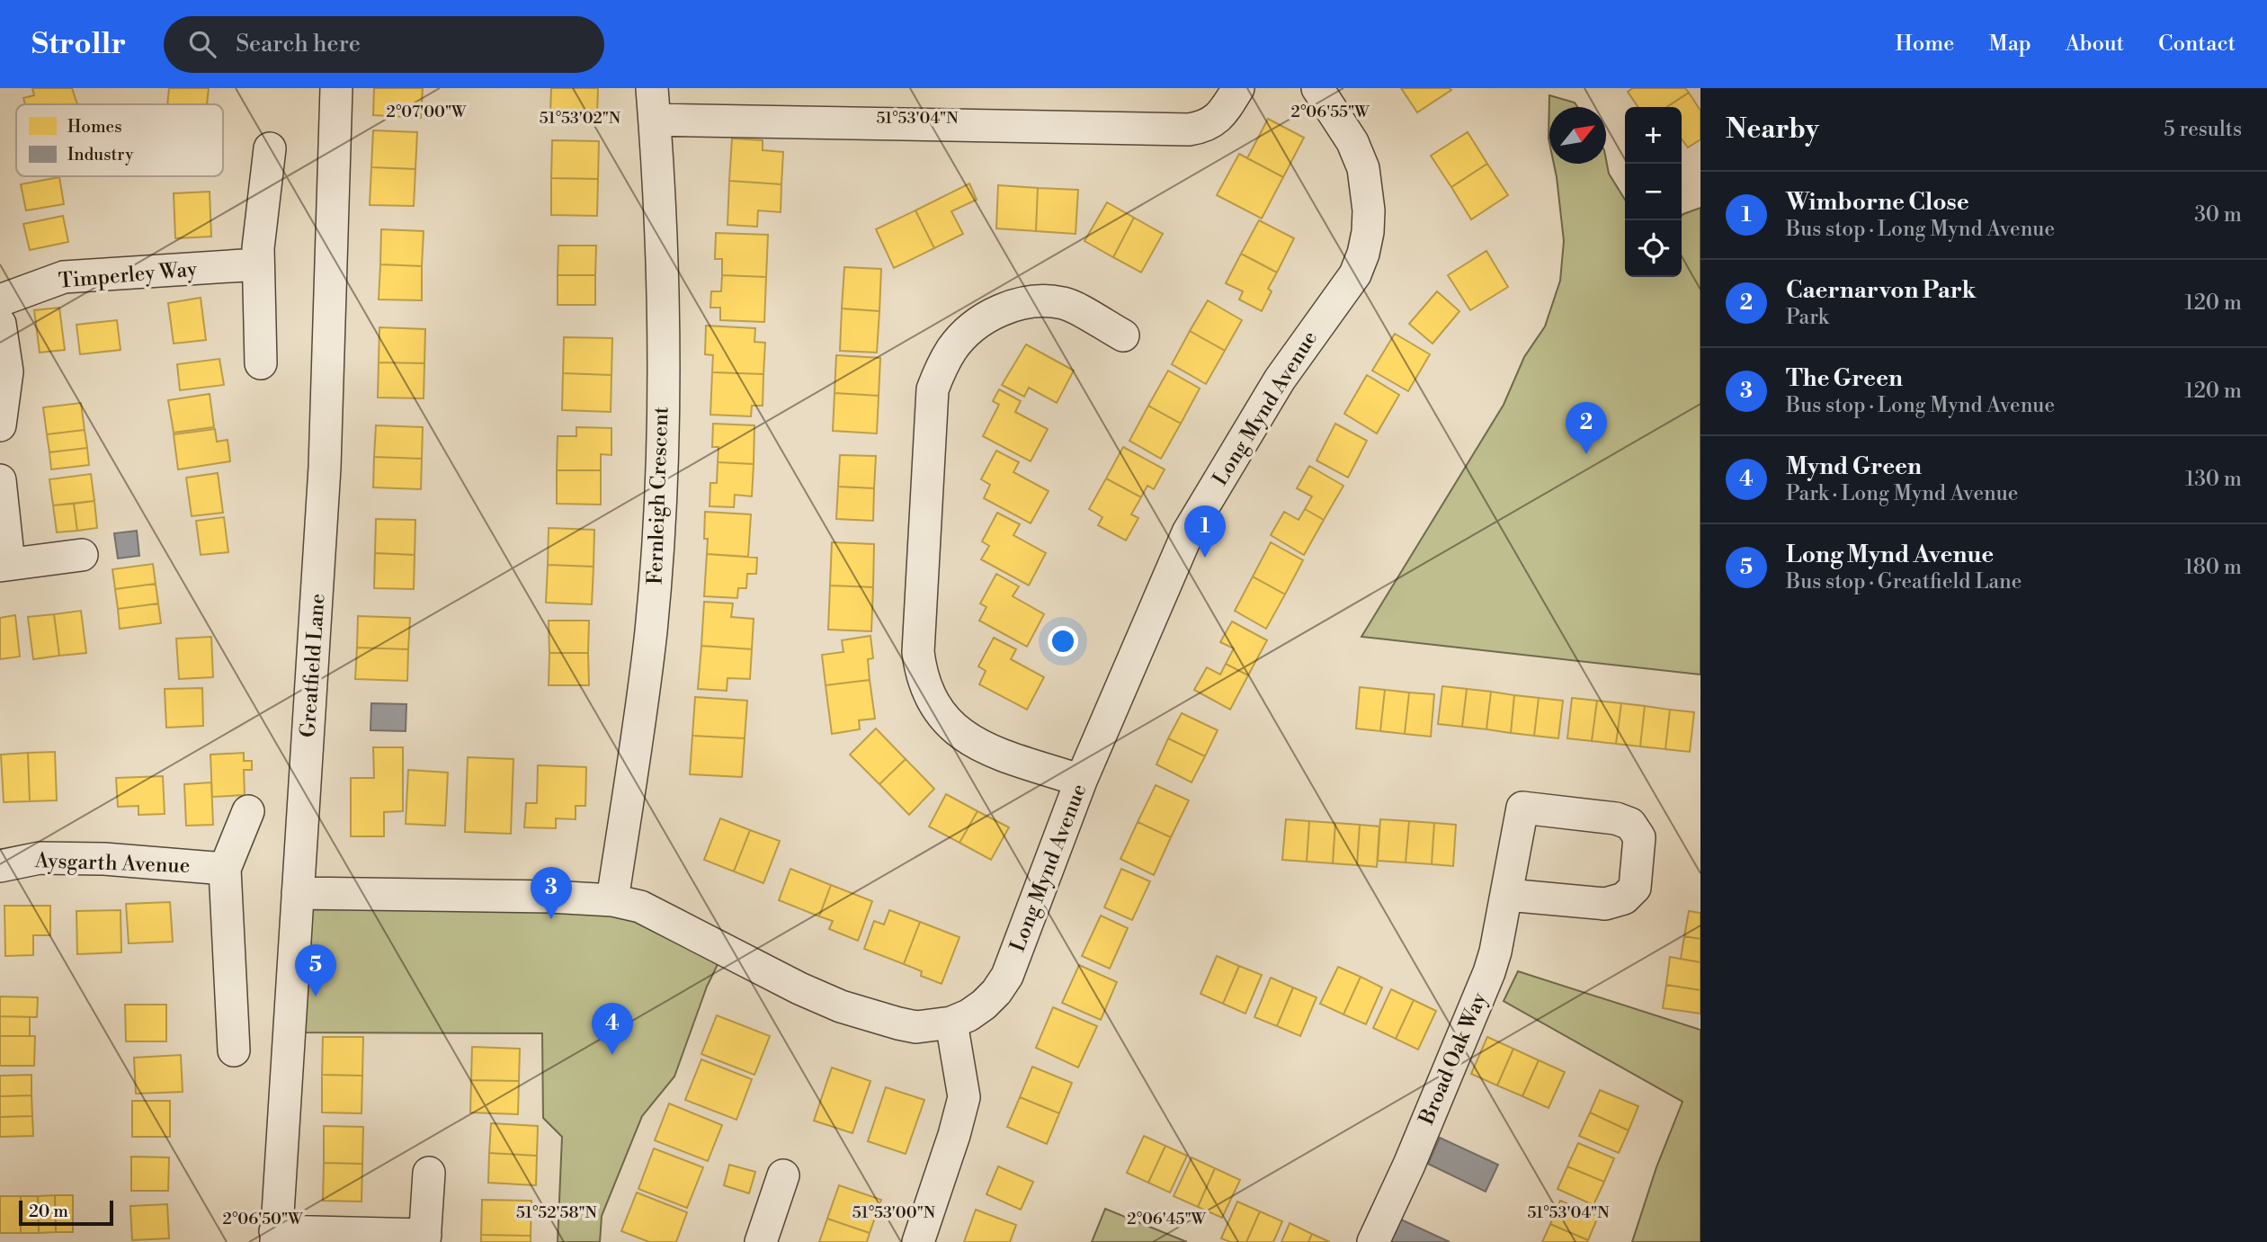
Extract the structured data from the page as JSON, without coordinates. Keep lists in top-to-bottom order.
{
  "streets": {
    "street": [
      "Timperley Way",
      "Long Mynd Avenue",
      "Fernleigh Crescent",
      "Greatfield Lane",
      "Aysgarth Avenue",
      "Broad Oak Way"
    ]
  },
  "crossings": [
    ["Long Mynd Avenue", "Fernleigh Crescent"],
    ["Long Mynd Avenue", "Greatfield Lane"]
  ],
  "legend": ["Homes", "Industry"],
  "scale_bar": "20 m",
  "north": "top right",
  "page": {
    "header": "Strollr",
    "search": "Search here",
    "nav": [
      "Home",
      "Map",
      "About",
      "Contact"
    ],
    "heading": ["Nearby", "5 results"],
    "map_buttons": ["+", "−"],
    "list": [
      {
        "mark": "1",
        "name": "Wimborne Close",
        "note": "Bus stop · Long Mynd Avenue",
        "value": "30 m"
      },
      {
        "mark": "2",
        "name": "Caernarvon Park",
        "note": "Park",
        "value": "120 m"
      },
      {
        "mark": "3",
        "name": "The Green",
        "note": "Bus stop · Long Mynd Avenue",
        "value": "120 m"
      },
      {
        "mark": "4",
        "name": "Mynd Green",
        "note": "Park · Long Mynd Avenue",
        "value": "130 m"
      },
      {
        "mark": "5",
        "name": "Long Mynd Avenue",
        "note": "Bus stop · Greatfield Lane",
        "value": "180 m"
      }
    ],
    "pins": [
      "2",
      "1",
      "3",
      "5",
      "4"
    ],
    "scale": "20 m"
  },
  "coordinates": [
    "2°07'00\"W",
    "2°06'55\"W",
    "51°53'02\"N",
    "51°53'04\"N",
    "51°52'58\"N",
    "51°53'00\"N",
    "2°06'50\"W",
    "2°06'45\"W"
  ]
}
